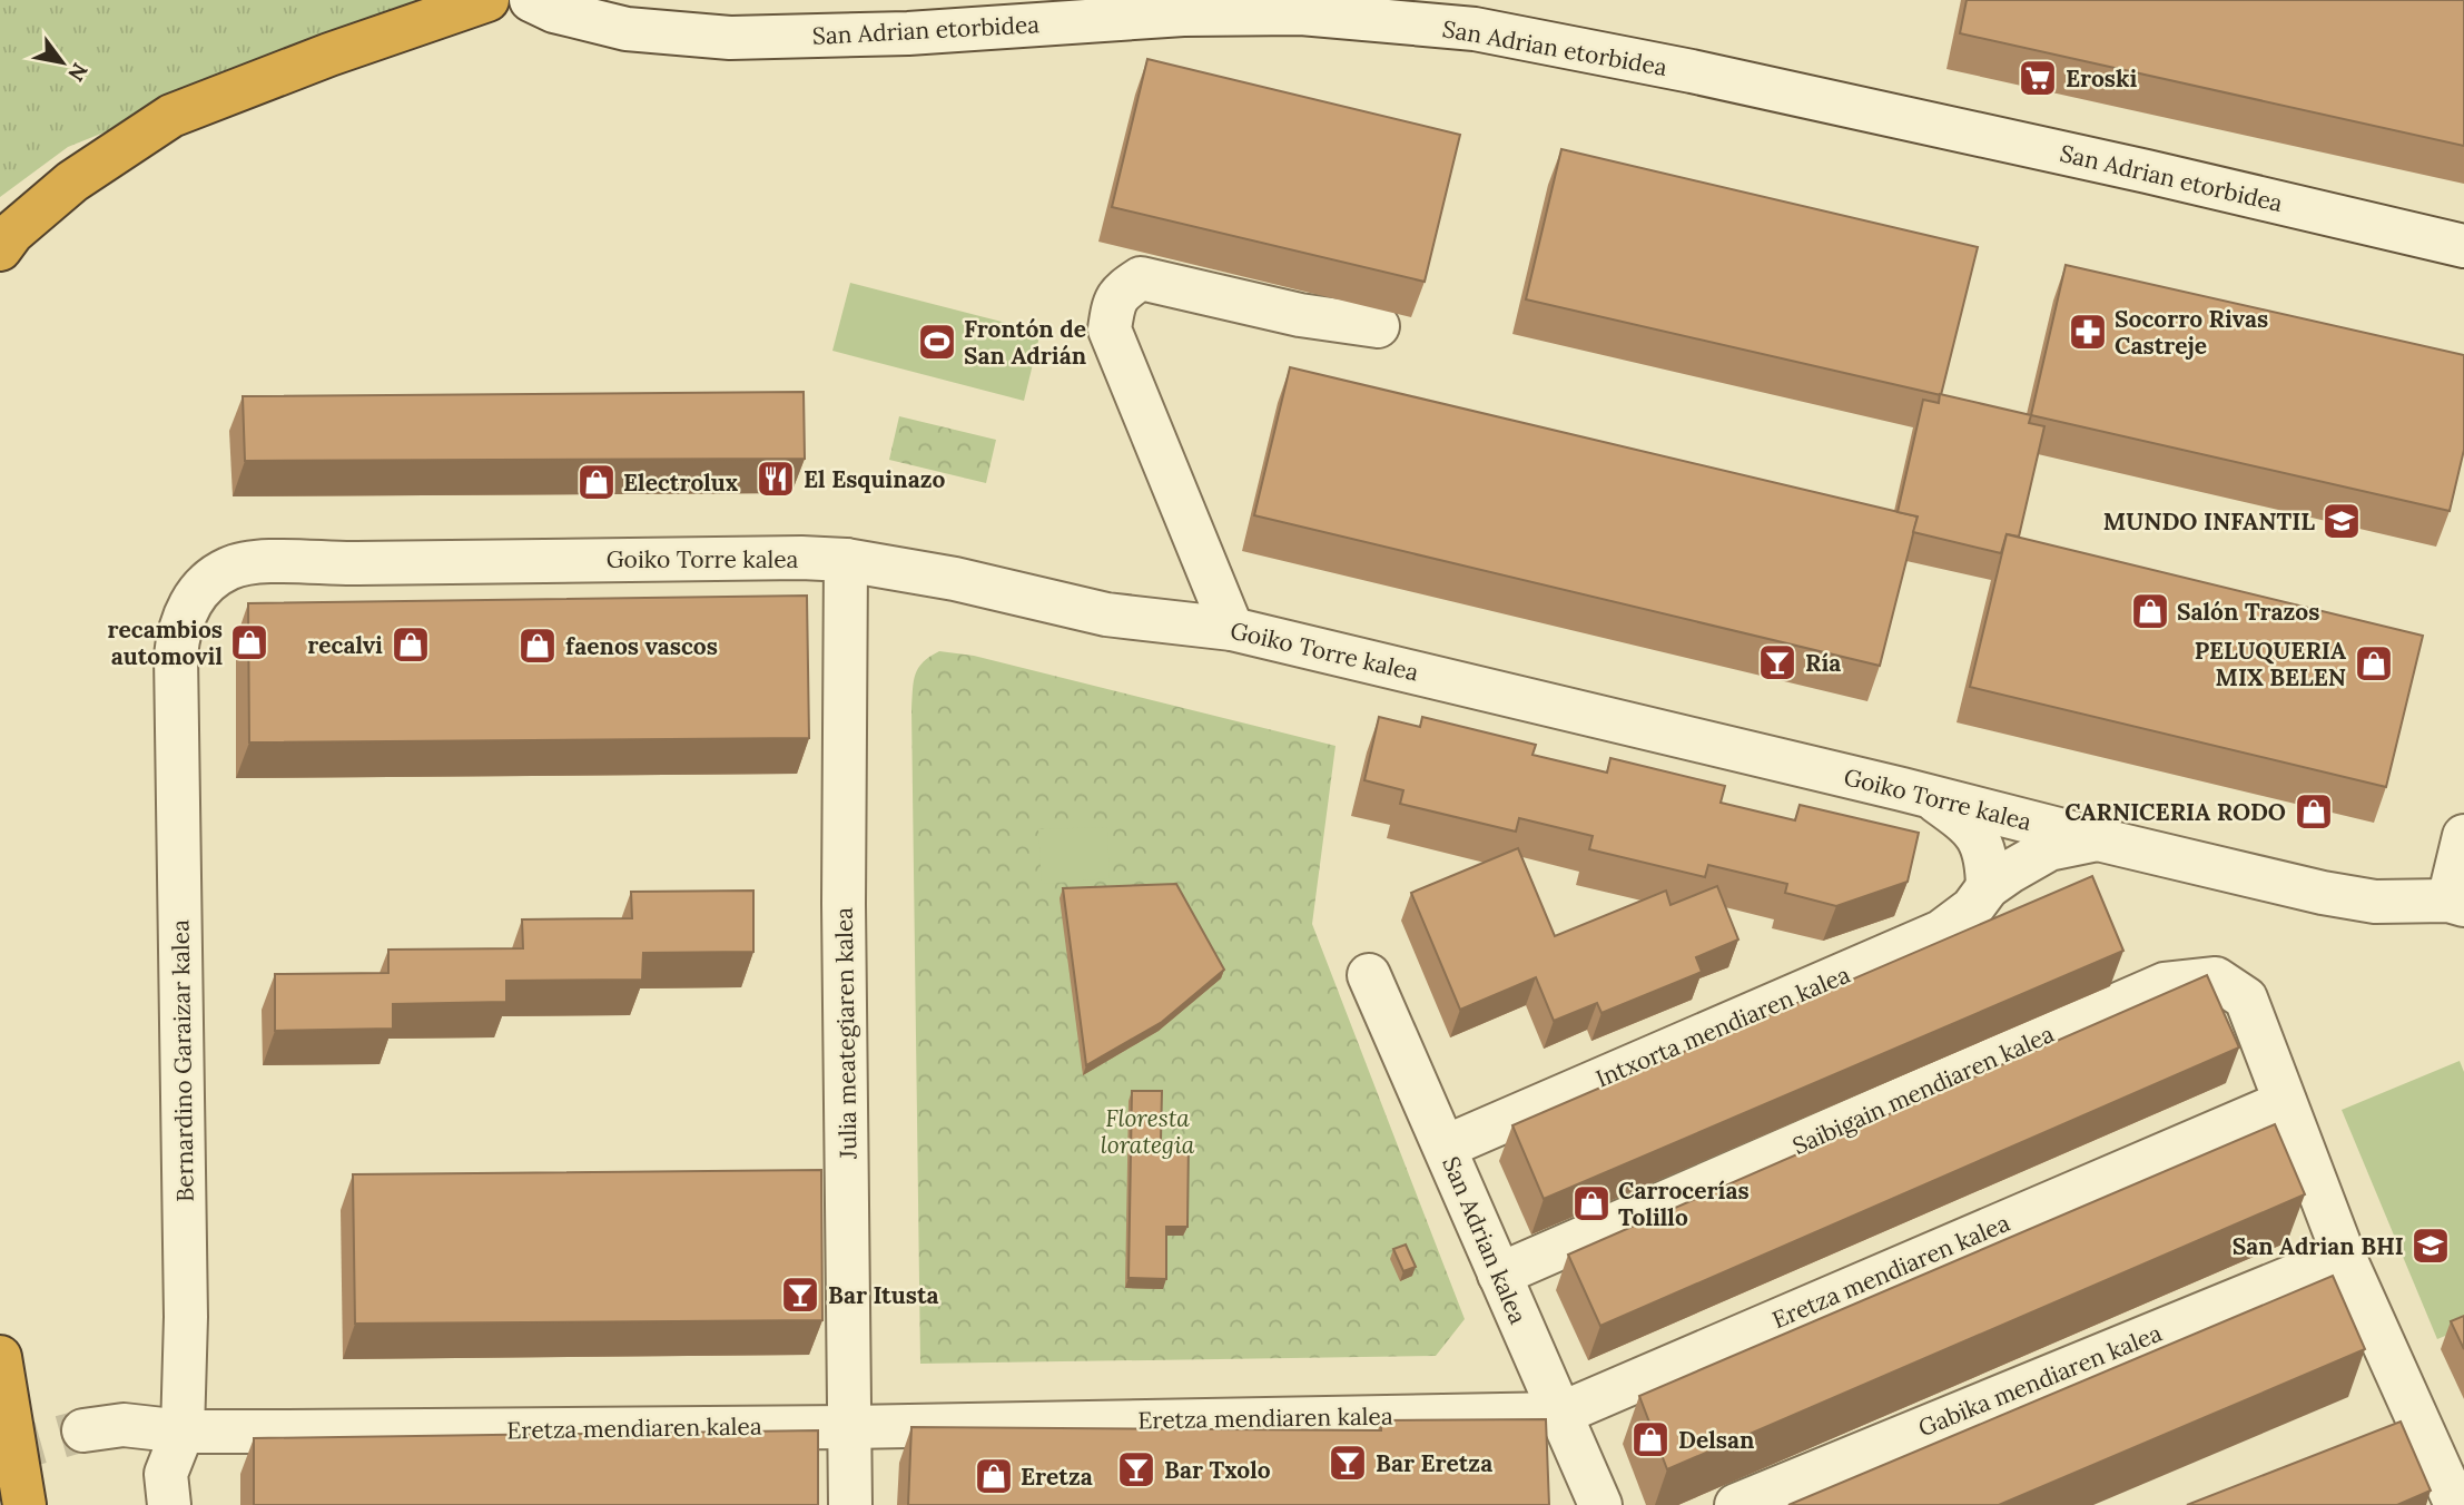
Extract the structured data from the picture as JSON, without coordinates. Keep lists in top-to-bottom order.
{
  "streets": {
    "street": [
      "San Adrian etorbidea",
      "Goiko Torre kalea",
      "Intxorta mendiaren kalea",
      "Julia meategiaren kalea",
      "Bernardino Garaizar kalea",
      "Saibigain mendiaren kalea",
      "San Adrian kalea",
      "Eretza mendiaren kalea",
      "Gabika mendiaren kalea"
    ]
  },
  "crossings": [
    ["Goiko Torre kalea", "Intxorta mendiaren kalea"],
    ["Goiko Torre kalea", "Julia meategiaren kalea"],
    ["Goiko Torre kalea", "Bernardino Garaizar kalea"],
    ["Intxorta mendiaren kalea", "San Adrian kalea"],
    ["Julia meategiaren kalea", "Eretza mendiaren kalea"],
    ["Bernardino Garaizar kalea", "Eretza mendiaren kalea"],
    ["Saibigain mendiaren kalea", "San Adrian kalea"],
    ["Saibigain mendiaren kalea", "Eretza mendiaren kalea"],
    ["Saibigain mendiaren kalea", "Gabika mendiaren kalea"],
    ["San Adrian kalea", "Eretza mendiaren kalea"]
  ],
  "parks": ["Floresta lorategia"],
  "places": {
    "supermarket": ["Eroski"],
    "pharmacy": ["Socorro Rivas Castreje"],
    "sports": ["Frontón de San Adrián"],
    "restaurant": ["El Esquinazo"],
    "shop": [
      "Electrolux",
      "Salón Trazos",
      "recambios automovil",
      "recalvi",
      "faenos vascos",
      "PELUQUERIA MIX BELEN",
      "CARNICERIA RODO",
      "Carrocerías Tolillo",
      "Delsan",
      "Eretza"
    ],
    "school or university": ["MUNDO INFANTIL", "San Adrian BHI"],
    "bar": [
      "Ría",
      "Bar Itusta",
      "Bar Eretza",
      "Bar Txolo"
    ]
  },
  "north": "bottom right"
}
